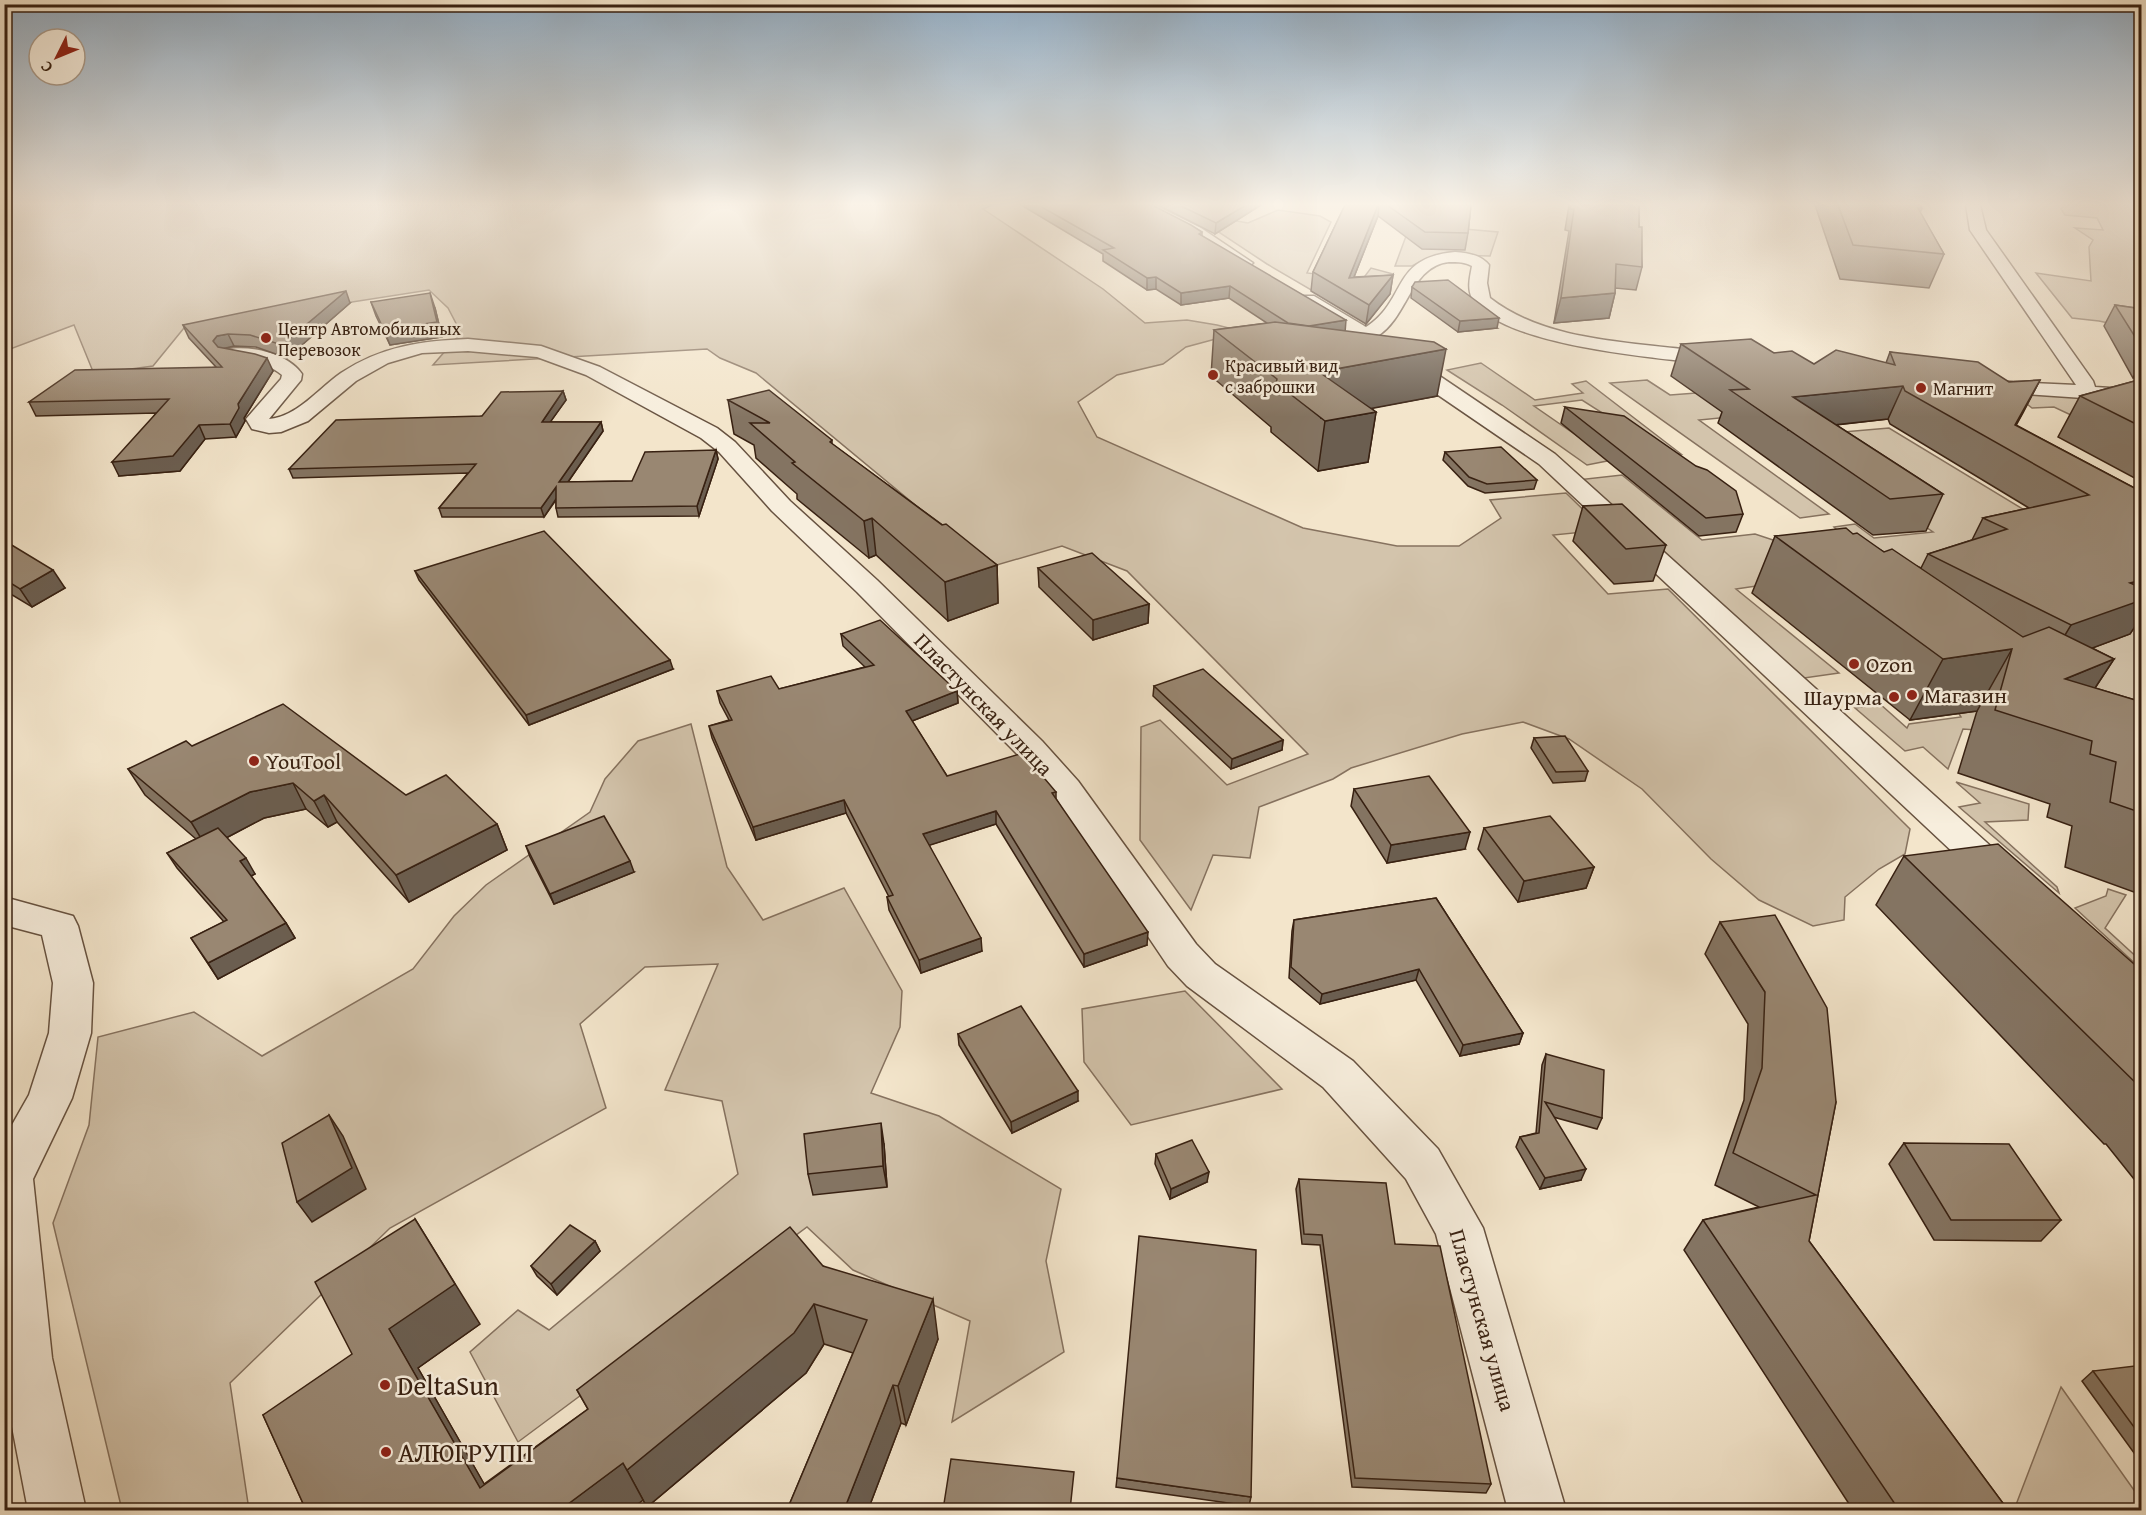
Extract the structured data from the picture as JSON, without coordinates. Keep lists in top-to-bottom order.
{
  "streets": {
    "street": ["Пластунская улица"]
  },
  "places": [
    "Центр Автомобильных Перевозок",
    "Красивый вид с заброшки",
    "Магнит",
    "Ozon",
    "Магазин",
    "Шаурма",
    "YouTool",
    "DeltaSun",
    "АЛЮГРУПП"
  ],
  "north": "bottom left"
}
